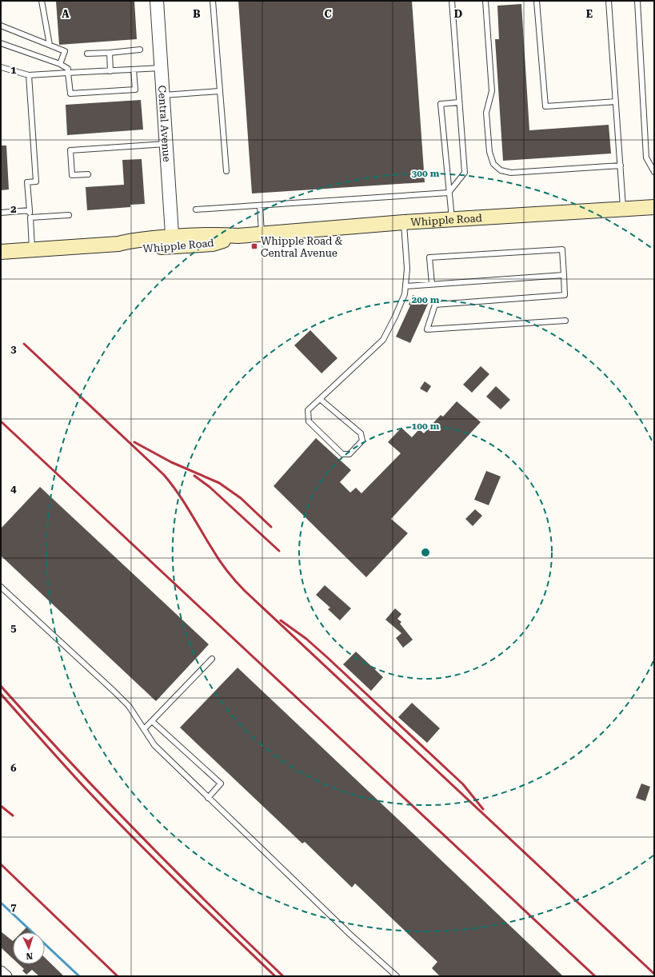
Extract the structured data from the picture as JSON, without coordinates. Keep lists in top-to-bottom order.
{
  "streets": {
    "main road": ["Whipple Road"],
    "street": ["Central Avenue"]
  },
  "crossings": [
    ["Central Avenue", "Whipple Road"]
  ],
  "places": {
    "transit": ["Whipple Road & Central Avenue"]
  },
  "north": "bottom",
  "grid": {
    "columns": [
      "A",
      "B",
      "C",
      "D",
      "E"
    ],
    "rows": [
      "1",
      "2",
      "3",
      "4",
      "5",
      "6",
      "7"
    ]
  },
  "rings": ["300 m", "200 m", "100 m"]
}
